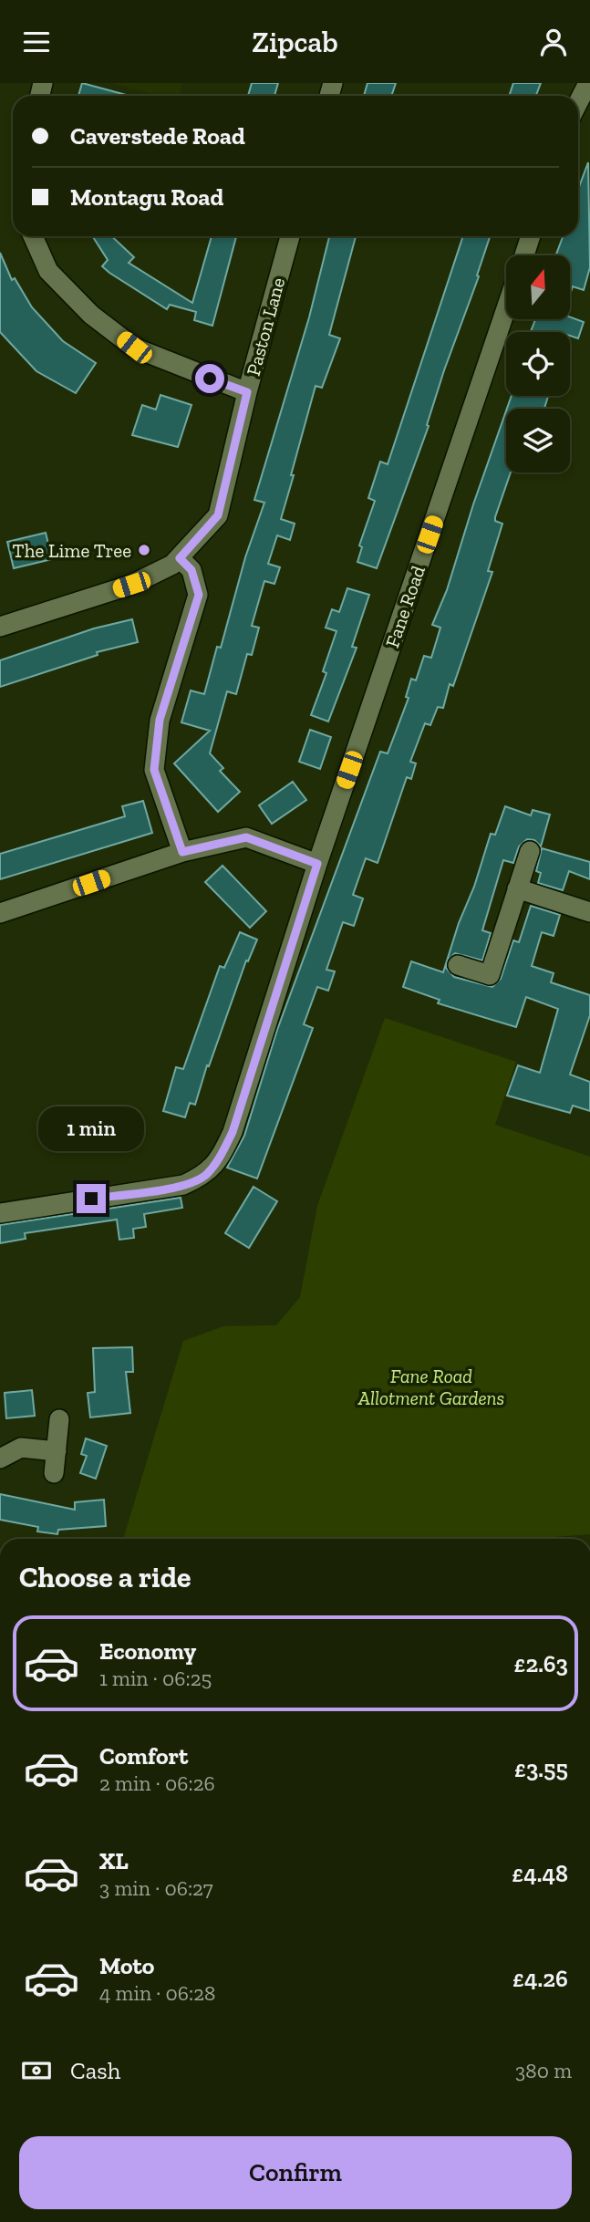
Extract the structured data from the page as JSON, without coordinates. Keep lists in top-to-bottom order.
{
  "streets": {
    "street": ["Paston Lane", "Fane Road"]
  },
  "parks": ["Fane Road Allotment Gardens"],
  "places": ["The Lime Tree"],
  "north": "top",
  "page": {
    "header": "Zipcab",
    "banner": ["Caverstede Road", "Montagu Road"],
    "bubble": "1 min",
    "heading": "Choose a ride",
    "list": [
      {
        "name": "Economy",
        "note": "1 min · 06:25",
        "value": "£2.63"
      },
      {
        "name": "Comfort",
        "note": "2 min · 06:26",
        "value": "£3.55"
      },
      {
        "name": "XL",
        "note": "3 min · 06:27",
        "value": "£4.48"
      },
      {
        "name": "Moto",
        "note": "4 min · 06:28",
        "value": "£4.26"
      }
    ],
    "pay": ["Cash", "380 m"],
    "buttons": "Confirm"
  }
}
